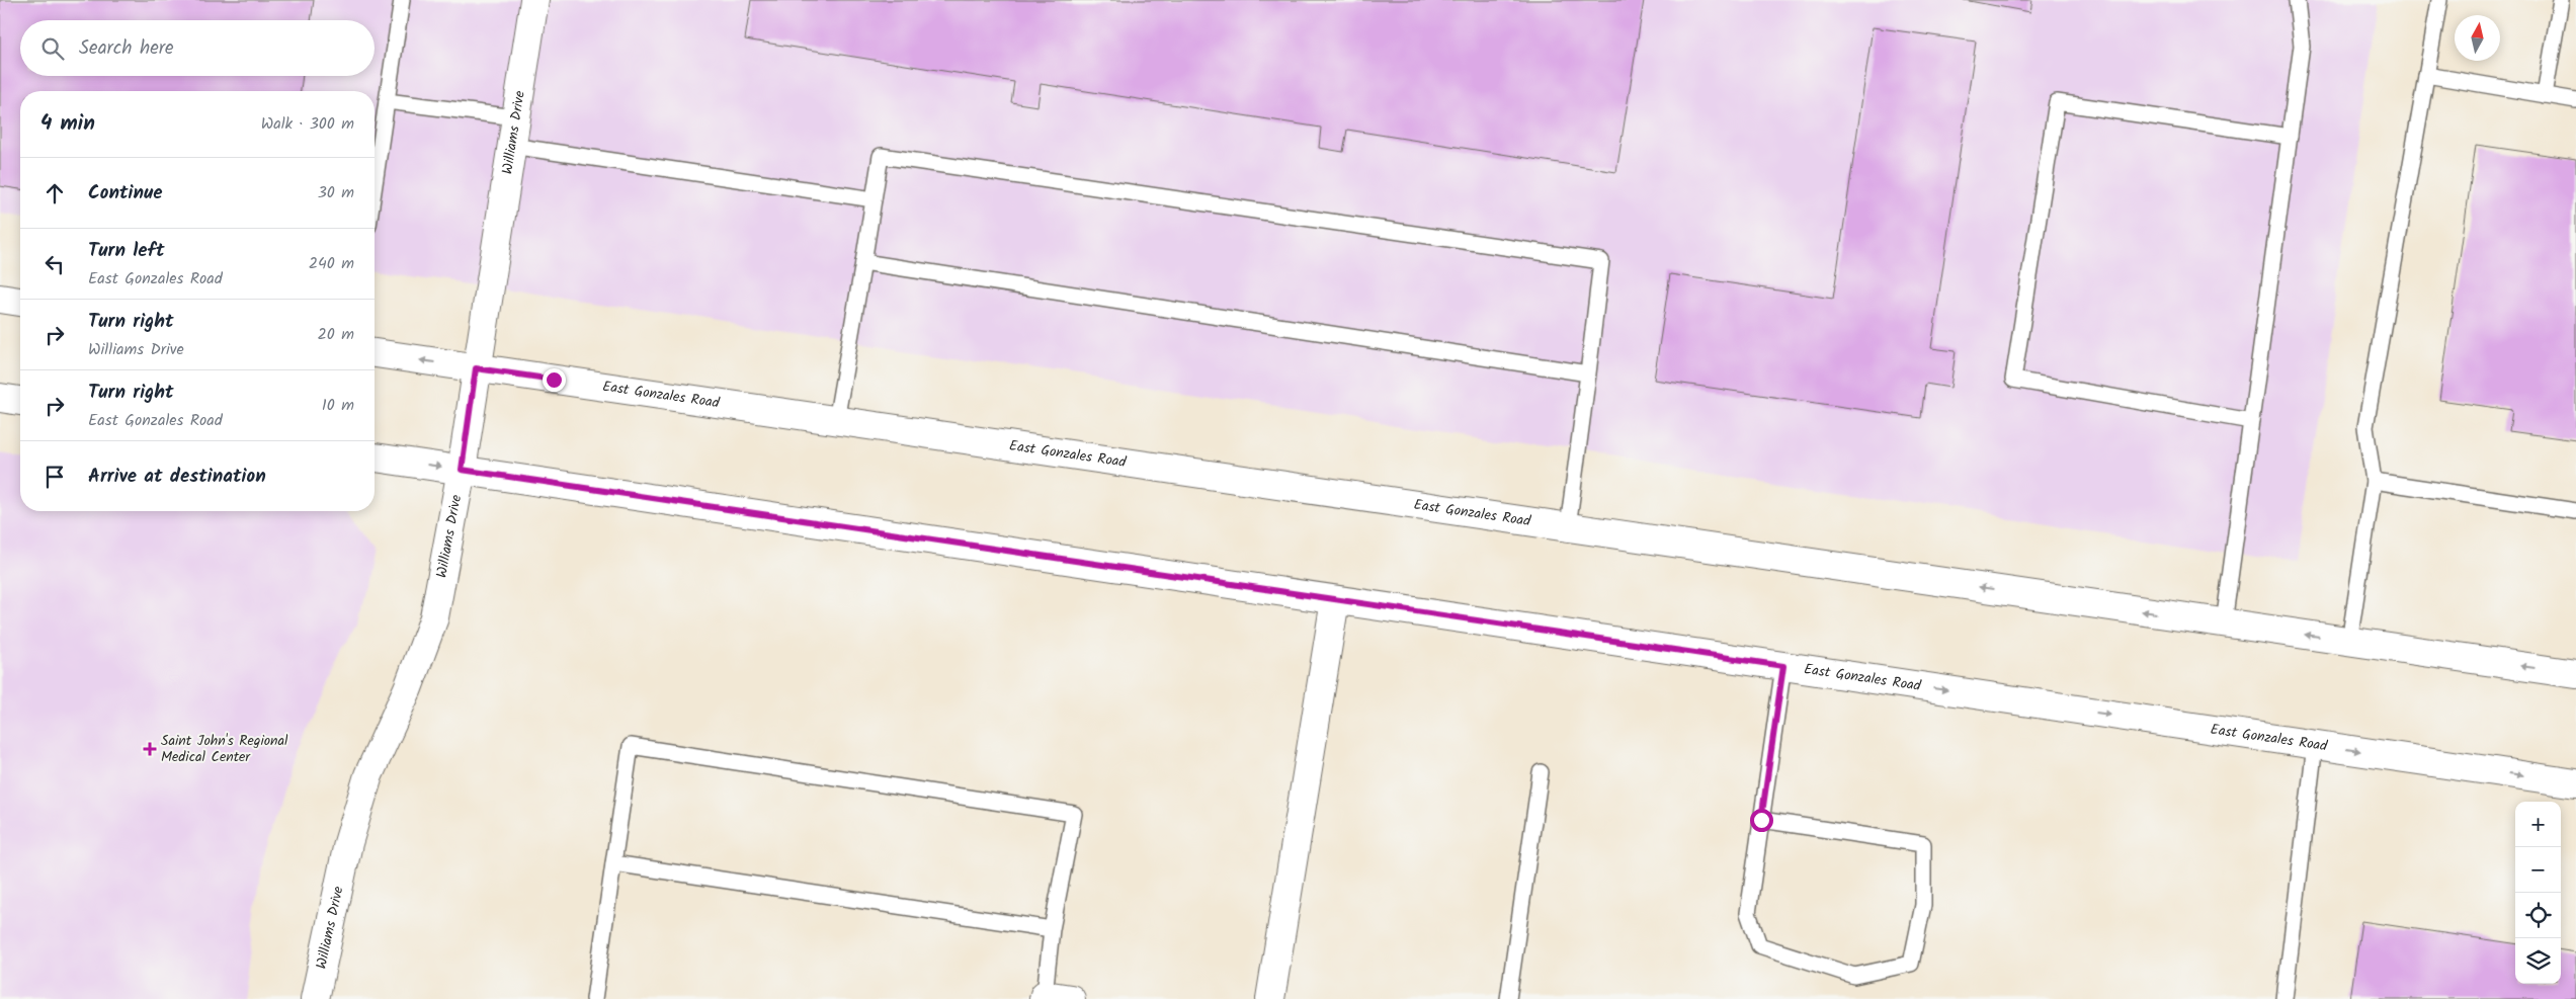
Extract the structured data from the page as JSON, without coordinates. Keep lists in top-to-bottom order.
{
  "streets": {
    "main road": ["Williams Drive", "East Gonzales Road"]
  },
  "crossings": [
    ["Williams Drive", "East Gonzales Road"]
  ],
  "places": {
    "health": ["Saint John's Regional Medical Center"]
  },
  "north": "top",
  "page": {
    "search": "Search here",
    "heading": ["4 min", "Walk · 300 m"],
    "list": [
      ["Continue", "30 m"],
      ["Turn left", "East Gonzales Road", "240 m"],
      ["Turn right", "Williams Drive", "20 m"],
      ["Turn right", "East Gonzales Road", "10 m"],
      "Arrive at destination"
    ],
    "map_buttons": ["+", "−"]
  }
}
